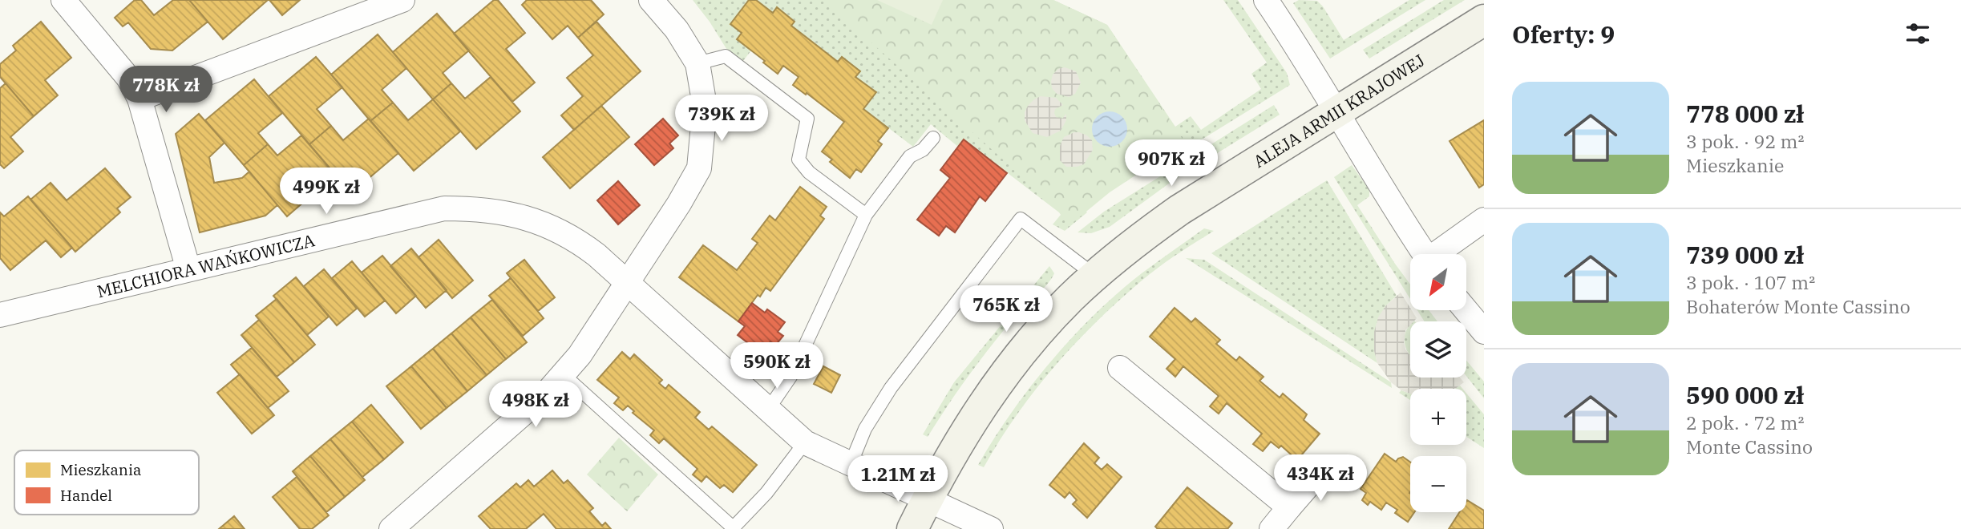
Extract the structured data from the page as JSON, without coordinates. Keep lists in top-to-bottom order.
{
  "streets": {
    "street": ["ALEJA ARMII KRAJOWEJ", "MELCHIORA WAŃKOWICZA"]
  },
  "crossings": [
    ["ALEJA ARMII KRAJOWEJ", "MELCHIORA WAŃKOWICZA"]
  ],
  "legend": ["Mieszkania", "Handel"],
  "north": "bottom left",
  "page": {
    "heading": "Oferty: 9",
    "price": [
      "778K zł",
      "739K zł",
      "907K zł",
      "499K zł",
      "765K zł",
      "590K zł",
      "498K zł",
      "434K zł",
      "1.21M zł"
    ],
    "list": [
      {
        "name": "778 000 zł",
        "note": "3 pok. · 92 m² · Mieszkanie"
      },
      {
        "name": "739 000 zł",
        "note": "3 pok. · 107 m² · Bohaterów Monte Cassino"
      },
      {
        "name": "590 000 zł",
        "note": "2 pok. · 72 m² · Monte Cassino"
      }
    ],
    "map_buttons": ["+", "−"]
  }
}
